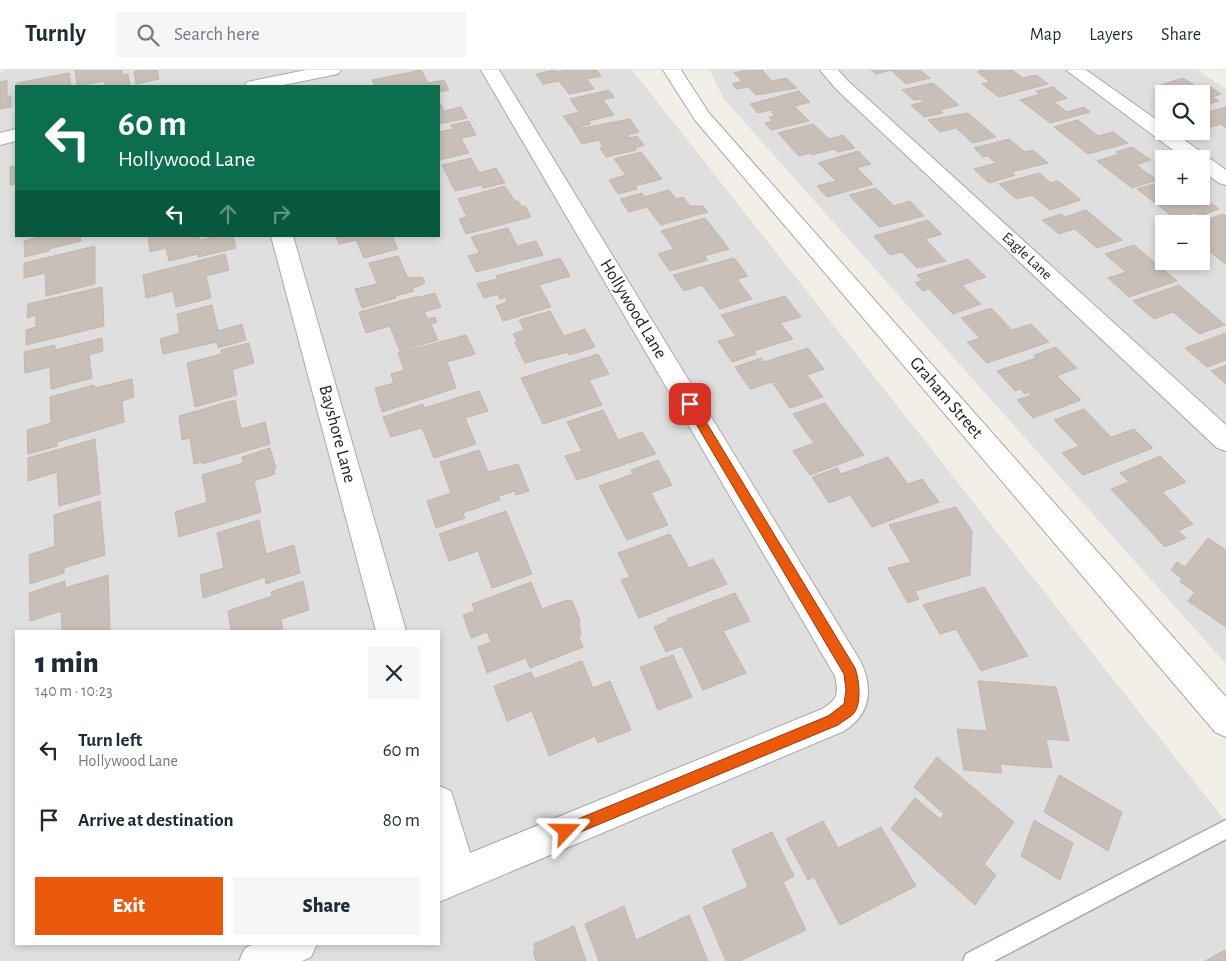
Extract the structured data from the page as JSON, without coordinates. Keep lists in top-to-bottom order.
{
  "streets": {
    "street": [
      "Eagle Lane",
      "Hollywood Lane",
      "Graham Street",
      "Bayshore Lane"
    ]
  },
  "page": {
    "header": "Turnly",
    "search": "Search here",
    "nav": ["Map", "Layers", "Share"],
    "map_buttons": ["+", "−"],
    "turn": ["60 m", "Hollywood Lane"],
    "heading": ["1 min", "140 m · 10:23"],
    "list": [
      {
        "name": "Turn left",
        "note": "Hollywood Lane",
        "value": "60 m"
      },
      {
        "name": "Arrive at destination",
        "value": "80 m"
      }
    ],
    "buttons": ["Exit", "Share"]
  }
}
